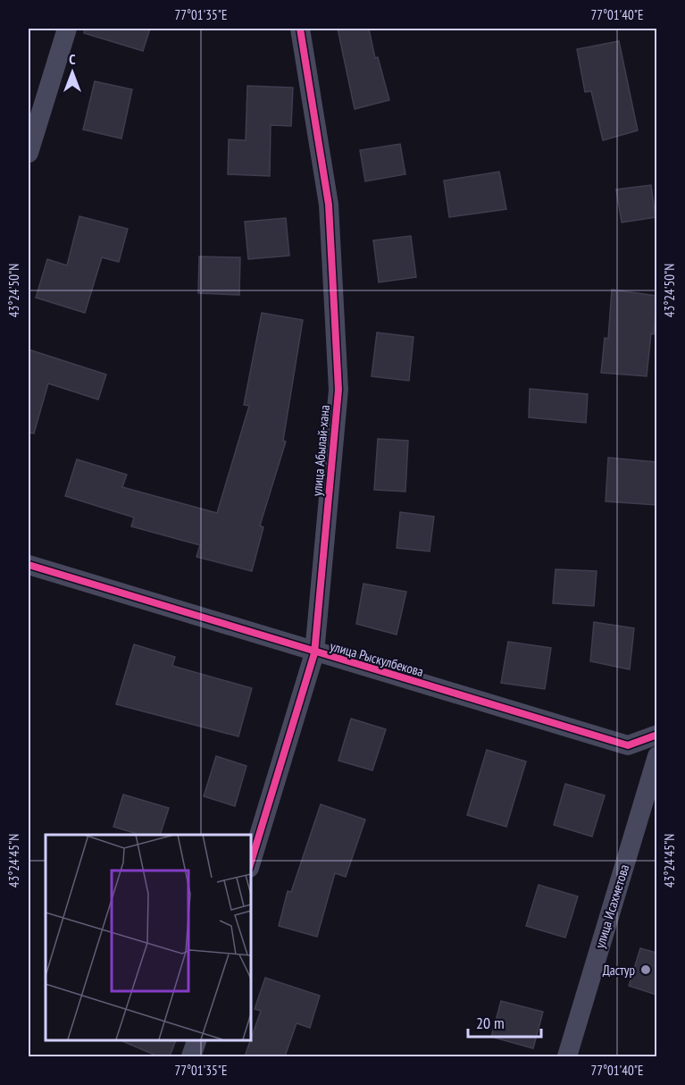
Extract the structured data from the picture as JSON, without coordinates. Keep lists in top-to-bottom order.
{
  "streets": {
    "street": ["улица Абылай-хана", "улица Рыскулбекова", "улица Исахметова"]
  },
  "crossings": [
    ["улица Абылай-хана", "улица Рыскулбекова"]
  ],
  "places": ["Дастур"],
  "scale_bar": "20 m",
  "north": "top",
  "coordinates": [
    "77°01'35\"E",
    "77°01'40\"E",
    "43°24'50\"N",
    "43°24'45\"N"
  ]
}
